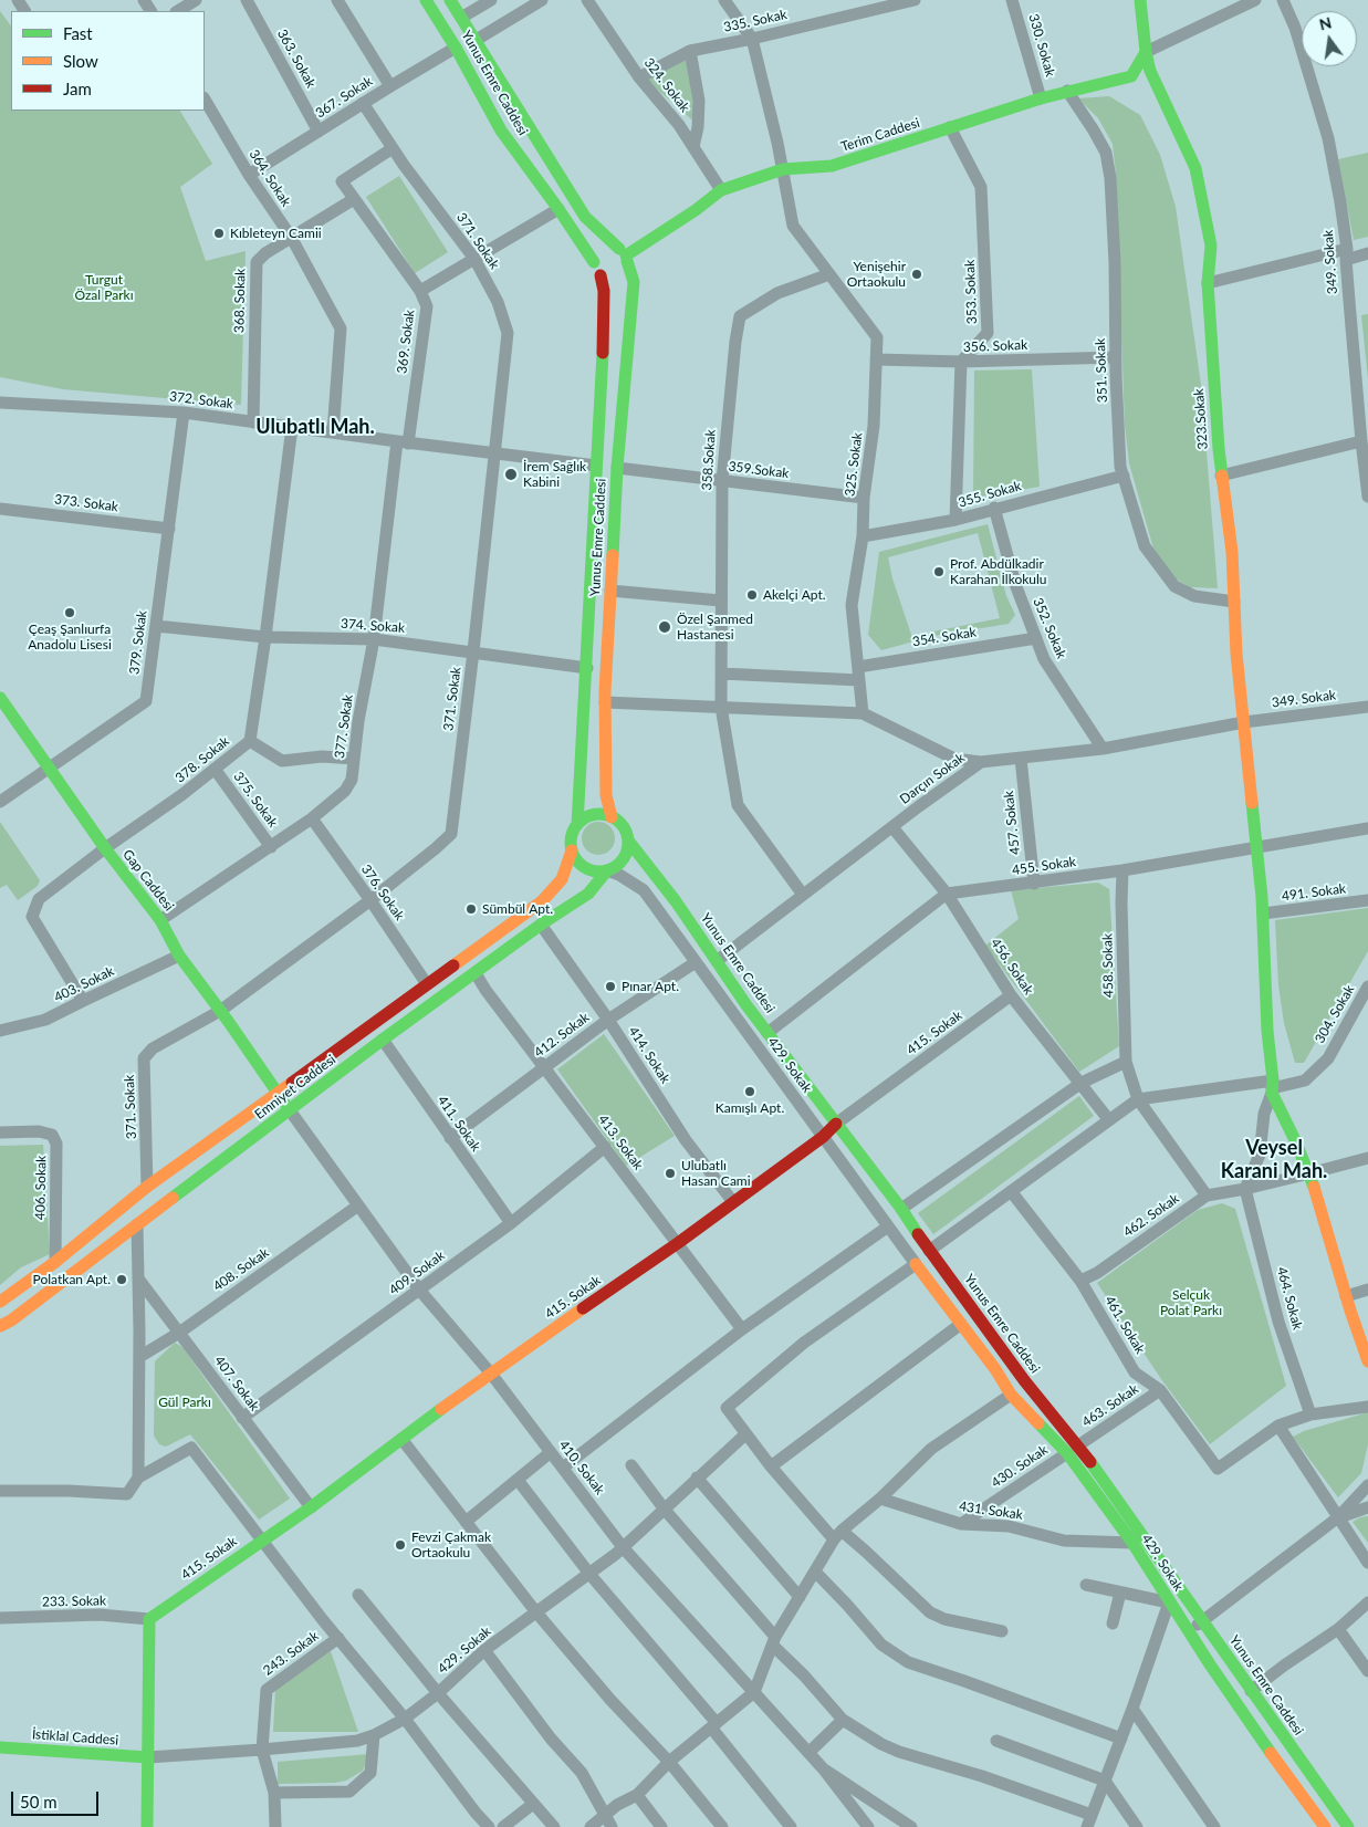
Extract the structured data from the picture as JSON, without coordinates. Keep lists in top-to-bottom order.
{
  "streets": {
    "main road": [
      "Yunus Emre Caddesi",
      "Terim Caddesi",
      "323.Sokak",
      "Gap Caddesi",
      "415. Sokak",
      "429. Sokak",
      "Emniyet Caddesi",
      "İstiklal Caddesi"
    ],
    "street": [
      "335. Sokak",
      "330. Sokak",
      "363. Sokak",
      "324. Sokak",
      "367. Sokak",
      "364. Sokak",
      "371. Sokak",
      "349. Sokak",
      "353. Sokak",
      "368. Sokak",
      "369. Sokak",
      "356. Sokak",
      "351. Sokak",
      "372. Sokak",
      "358.Sokak",
      "325. Sokak",
      "359.Sokak",
      "355. Sokak",
      "373. Sokak",
      "374. Sokak",
      "352. Sokak",
      "354. Sokak",
      "379. Sokak",
      "377. Sokak",
      "378. Sokak",
      "Darçın Sokak",
      "375. Sokak",
      "457. Sokak",
      "455. Sokak",
      "376. Sokak",
      "491. Sokak",
      "458. Sokak",
      "456. Sokak",
      "403. Sokak",
      "304. Sokak",
      "412. Sokak",
      "414. Sokak",
      "411. Sokak",
      "413. Sokak",
      "406. Sokak",
      "462. Sokak",
      "408. Sokak",
      "409. Sokak",
      "464. Sokak",
      "461. Sokak",
      "407. Sokak",
      "463. Sokak",
      "430. Sokak",
      "410. Sokak",
      "431. Sokak",
      "233. Sokak",
      "243. Sokak"
    ]
  },
  "crossings": [
    ["335. Sokak", "324. Sokak"],
    ["335. Sokak", "325. Sokak"],
    ["330. Sokak", "Terim Caddesi"],
    ["363. Sokak", "367. Sokak"],
    ["Yunus Emre Caddesi", "367. Sokak"],
    ["Yunus Emre Caddesi", "Terim Caddesi"],
    ["Yunus Emre Caddesi", "372. Sokak"],
    ["Yunus Emre Caddesi", "359.Sokak"],
    ["Yunus Emre Caddesi", "374. Sokak"],
    ["Yunus Emre Caddesi", "Darçın Sokak"],
    ["Yunus Emre Caddesi", "415. Sokak"],
    ["Yunus Emre Caddesi", "429. Sokak"],
    ["Yunus Emre Caddesi", "Emniyet Caddesi"],
    ["Yunus Emre Caddesi", "463. Sokak"],
    ["324. Sokak", "Terim Caddesi"],
    ["367. Sokak", "364. Sokak"],
    ["367. Sokak", "371. Sokak"],
    ["Terim Caddesi", "353. Sokak"],
    ["Terim Caddesi", "351. Sokak"],
    ["Terim Caddesi", "323.Sokak"],
    ["Terim Caddesi", "325. Sokak"],
    ["364. Sokak", "368. Sokak"],
    ["364. Sokak", "372. Sokak"],
    ["371. Sokak", "369. Sokak"],
    ["371. Sokak", "372. Sokak"],
    ["371. Sokak", "374. Sokak"],
    ["371. Sokak", "Gap Caddesi"],
    ["371. Sokak", "376. Sokak"],
    ["371. Sokak", "Emniyet Caddesi"],
    ["349. Sokak", "323.Sokak"],
    ["349. Sokak", "Darçın Sokak"],
    ["353. Sokak", "356. Sokak"],
    ["368. Sokak", "369. Sokak"],
    ["368. Sokak", "372. Sokak"],
    ["369. Sokak", "372. Sokak"],
    ["369. Sokak", "377. Sokak"],
    ["356. Sokak", "351. Sokak"],
    ["356. Sokak", "325. Sokak"],
    ["351. Sokak", "323.Sokak"],
    ["351. Sokak", "355. Sokak"],
    ["372. Sokak", "379. Sokak"],
    ["372. Sokak", "377. Sokak"],
    ["372. Sokak", "378. Sokak"],
    ["323.Sokak", "Darçın Sokak"],
    ["323.Sokak", "455. Sokak"],
    ["323.Sokak", "491. Sokak"],
    ["323.Sokak", "304. Sokak"],
    ["323.Sokak", "462. Sokak"],
    ["358.Sokak", "325. Sokak"],
    ["358.Sokak", "359.Sokak"],
    ["358.Sokak", "Darçın Sokak"],
    ["325. Sokak", "359.Sokak"],
    ["325. Sokak", "355. Sokak"],
    ["325. Sokak", "354. Sokak"],
    ["355. Sokak", "352. Sokak"],
    ["373. Sokak", "379. Sokak"],
    ["374. Sokak", "379. Sokak"],
    ["374. Sokak", "377. Sokak"],
    ["374. Sokak", "378. Sokak"],
    ["352. Sokak", "354. Sokak"],
    ["352. Sokak", "Darçın Sokak"],
    ["379. Sokak", "Gap Caddesi"],
    ["377. Sokak", "375. Sokak"],
    ["377. Sokak", "Gap Caddesi"],
    ["377. Sokak", "376. Sokak"],
    ["378. Sokak", "375. Sokak"],
    ["378. Sokak", "Gap Caddesi"],
    ["378. Sokak", "403. Sokak"],
    ["Darçın Sokak", "457. Sokak"],
    ["Darçın Sokak", "456. Sokak"],
    ["457. Sokak", "455. Sokak"],
    ["455. Sokak", "458. Sokak"],
    ["455. Sokak", "456. Sokak"],
    ["Gap Caddesi", "403. Sokak"],
    ["Gap Caddesi", "Emniyet Caddesi"],
    ["Gap Caddesi", "410. Sokak"],
    ["376. Sokak", "Emniyet Caddesi"],
    ["458. Sokak", "304. Sokak"],
    ["458. Sokak", "462. Sokak"],
    ["456. Sokak", "415. Sokak"],
    ["415. Sokak", "414. Sokak"],
    ["415. Sokak", "429. Sokak"],
    ["415. Sokak", "413. Sokak"],
    ["415. Sokak", "407. Sokak"],
    ["415. Sokak", "410. Sokak"],
    ["415. Sokak", "233. Sokak"],
    ["412. Sokak", "414. Sokak"],
    ["412. Sokak", "429. Sokak"],
    ["412. Sokak", "411. Sokak"],
    ["412. Sokak", "413. Sokak"],
    ["414. Sokak", "Emniyet Caddesi"],
    ["429. Sokak", "Emniyet Caddesi"],
    ["429. Sokak", "430. Sokak"],
    ["429. Sokak", "410. Sokak"],
    ["429. Sokak", "431. Sokak"],
    ["429. Sokak", "243. Sokak"],
    ["429. Sokak", "İstiklal Caddesi"],
    ["Emniyet Caddesi", "411. Sokak"],
    ["Emniyet Caddesi", "413. Sokak"],
    ["Emniyet Caddesi", "406. Sokak"],
    ["Emniyet Caddesi", "410. Sokak"],
    ["411. Sokak", "409. Sokak"],
    ["413. Sokak", "409. Sokak"],
    ["462. Sokak", "464. Sokak"],
    ["462. Sokak", "461. Sokak"],
    ["408. Sokak", "407. Sokak"],
    ["408. Sokak", "410. Sokak"],
    ["409. Sokak", "407. Sokak"],
    ["409. Sokak", "410. Sokak"],
    ["461. Sokak", "463. Sokak"],
    ["430. Sokak", "431. Sokak"]
  ],
  "districts": ["Ulubatlı Mah.", "Veysel Karani Mah."],
  "parks": ["Turgut Özal Parkı", "Selçuk Polat Parkı", "Gül Parkı"],
  "places": [
    "Kıbleteyn Camii",
    "Yenişehir Ortaokulu",
    "İrem Sağlık Kabini",
    "Prof. Abdülkadir Karahan İlkokulu",
    "Akelçi Apt.",
    "Çeaş Şanlıurfa Anadolu Lisesi",
    "Özel Şanmed Hastanesi",
    "Sümbül Apt.",
    "Pınar Apt.",
    "Kamışlı Apt.",
    "Ulubatlı Hasan Cami",
    "Polatkan Apt.",
    "Fevzi Çakmak Ortaokulu"
  ],
  "legend": ["Fast", "Slow", "Jam"],
  "scale_bar": "50 m",
  "north": "top"
}
